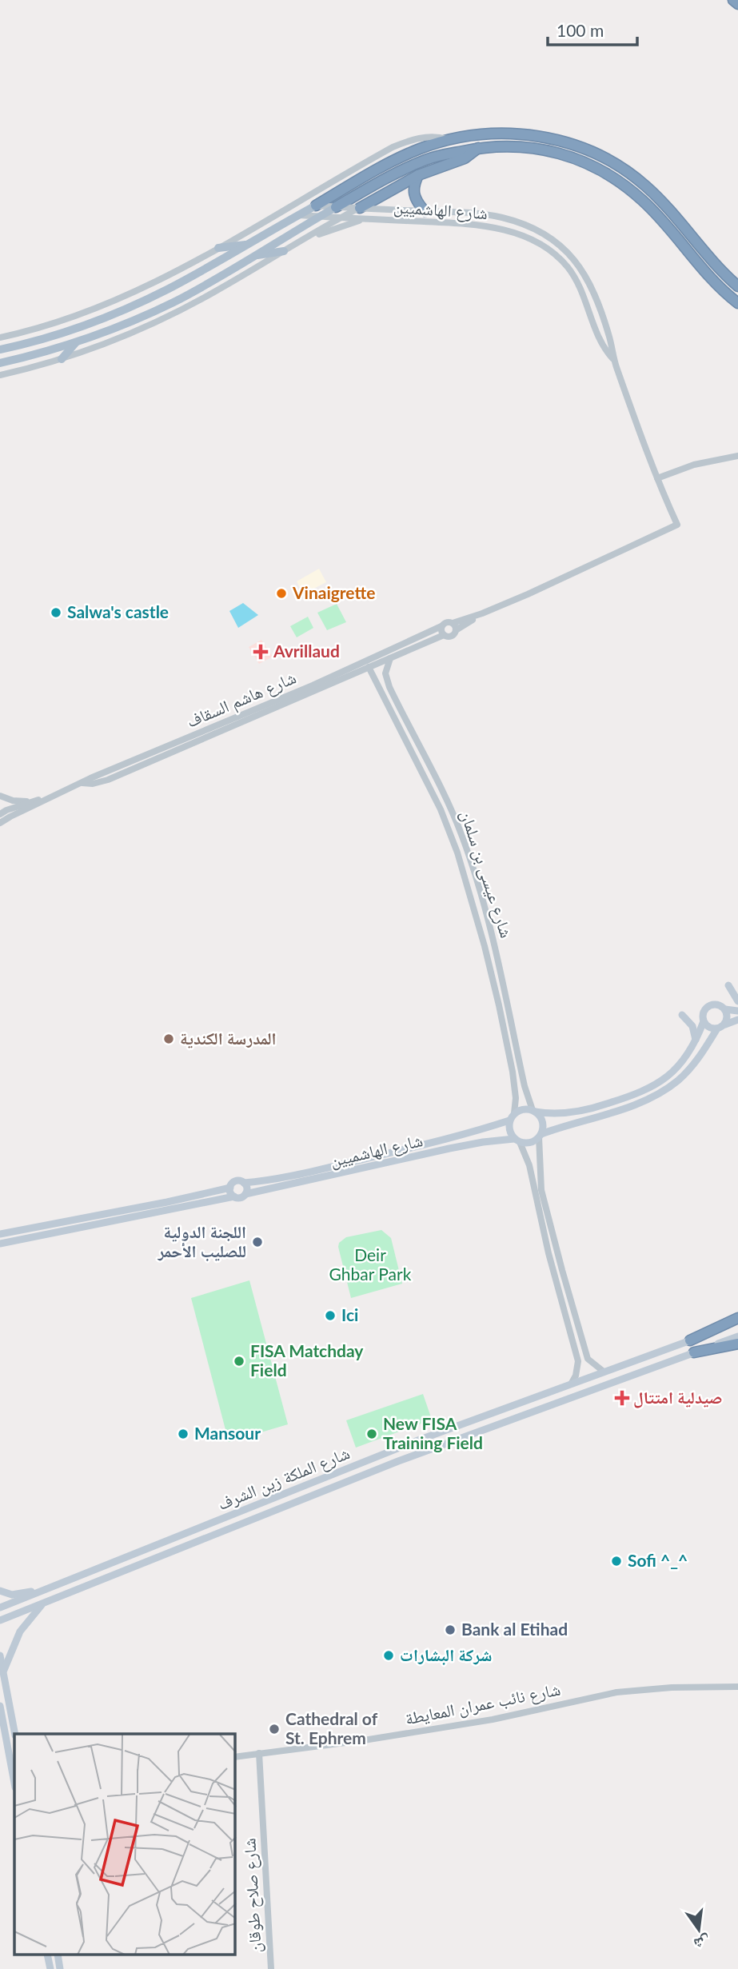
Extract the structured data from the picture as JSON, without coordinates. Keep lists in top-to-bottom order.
{
  "streets": {
    "main road": ["شارع الهاشميين", "شارع الملكة زين الشرف"],
    "street": [
      "شارع هاشم السقاف",
      "شارع عيسى بن سلمان",
      "شارع نائب عمران المعايطة",
      "شارع صلاح طوقان"
    ]
  },
  "crossings": [
    ["شارع الهاشميين", "شارع عيسى بن سلمان"],
    ["شارع هاشم السقاف", "شارع عيسى بن سلمان"],
    ["شارع نائب عمران المعايطة", "شارع صلاح طوقان"]
  ],
  "parks": ["Deir Ghbar Park"],
  "places": {
    "other": [
      "Vinaigrette",
      "Salwa's castle",
      "المدرسة الكندية",
      "اللجنة الدولية للصليب الأحمر",
      "Ici",
      "FISA Matchday Field",
      "Mansour",
      "New FISA Training Field",
      "Sofi ^_^",
      "Bank al Etihad",
      "شركة البشارات",
      "Cathedral of St. Ephrem"
    ],
    "health": ["Avrillaud", "صيدلية امتتال"]
  },
  "scale_bar": "100 m",
  "north": "bottom"
}
